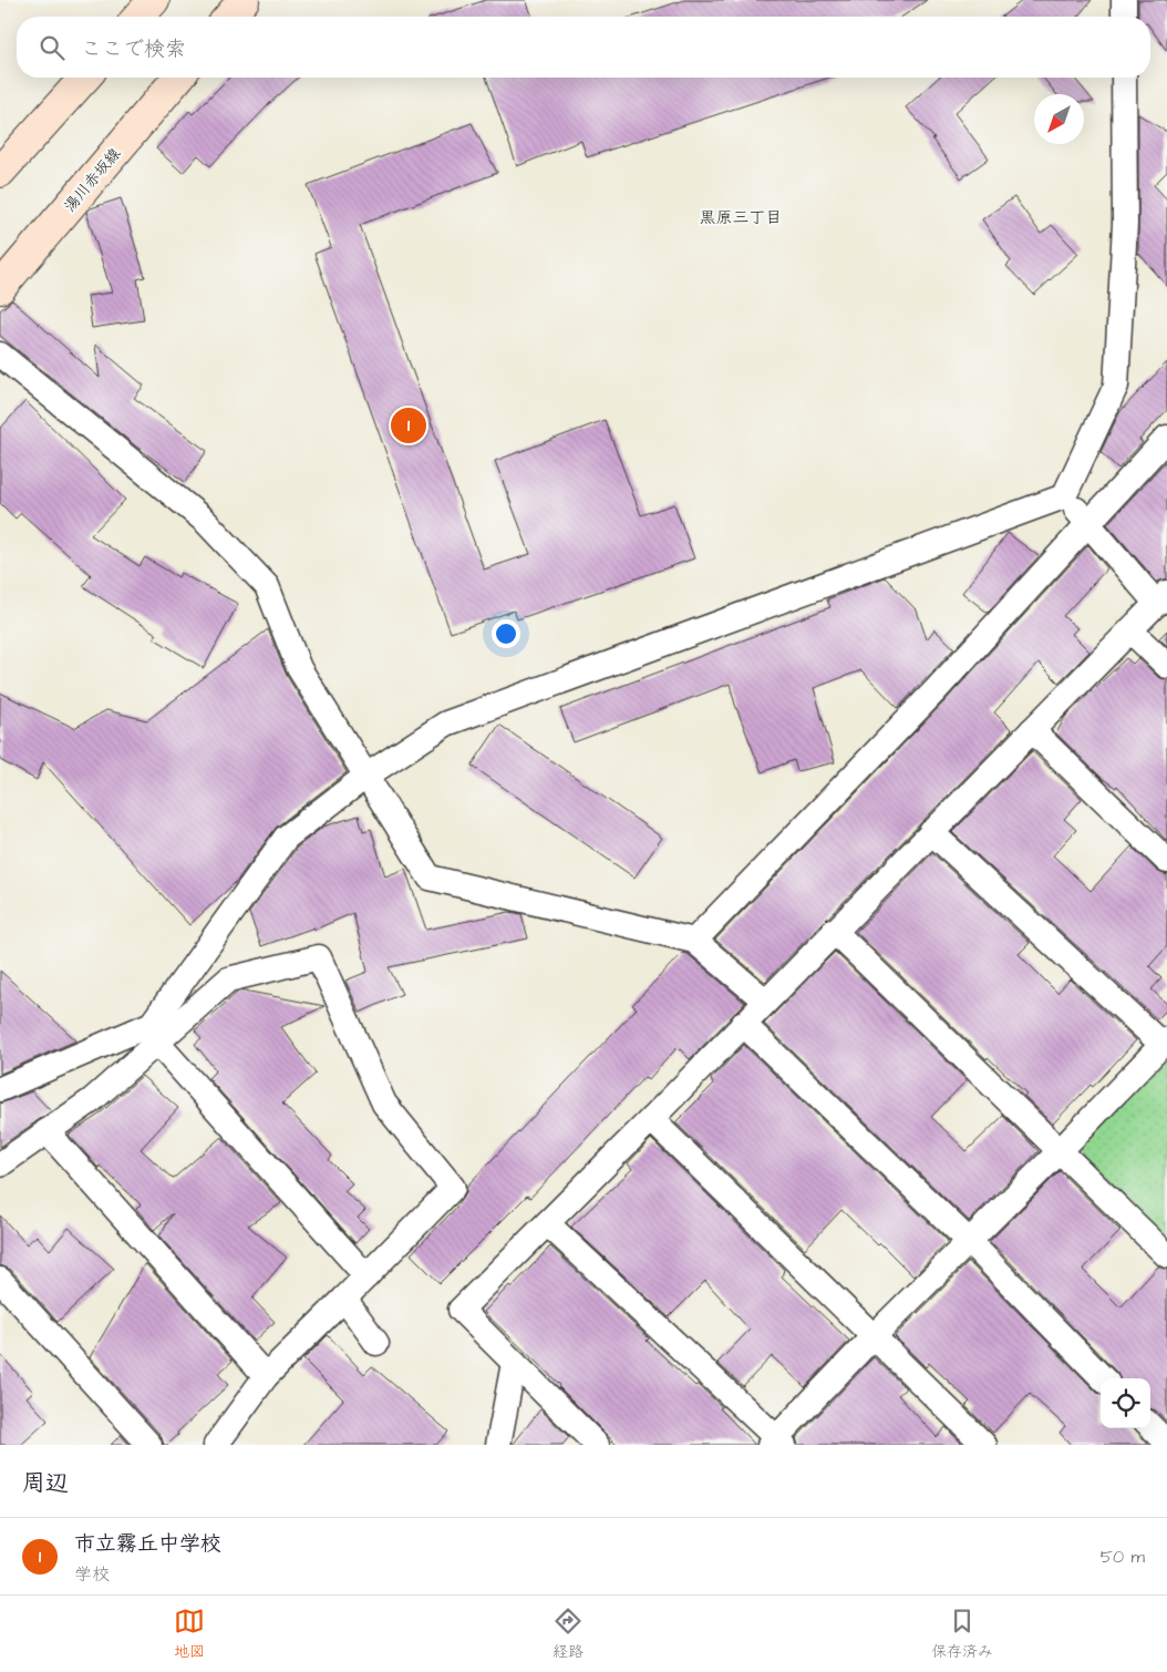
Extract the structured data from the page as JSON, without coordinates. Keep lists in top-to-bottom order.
{
  "streets": {
    "main road": ["湯川赤坂線"]
  },
  "districts": ["黒原三丁目"],
  "north": "bottom left",
  "page": {
    "search": "ここで検索",
    "pins": "1",
    "heading": "周辺",
    "list": [
      {
        "mark": "1",
        "name": "市立霧丘中学校",
        "note": "学校",
        "value": "50 m"
      }
    ],
    "nav": ["地図", "経路", "保存済み"]
  }
}
